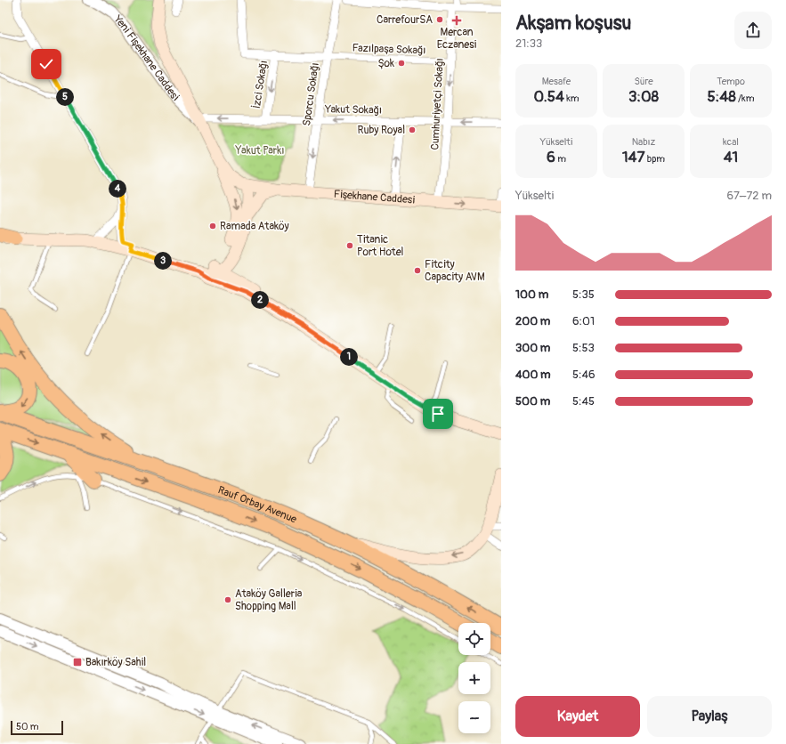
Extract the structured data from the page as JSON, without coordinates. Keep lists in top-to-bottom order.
{
  "streets": {
    "highway": ["Rauf Orbay Avenue"],
    "main road": ["Fişekhane Caddesi"],
    "street": [
      "Fazılpaşa Sokağı",
      "Yeni Fişekhane Caddesi",
      "İzci Sokağı",
      "Sporcu Sokağı",
      "Cumhuriyetçi Sokağı",
      "Yakut Sokağı"
    ]
  },
  "crossings": [
    ["Fazılpaşa Sokağı", "Sporcu Sokağı"],
    ["Fazılpaşa Sokağı", "Cumhuriyetçi Sokağı"],
    ["Yeni Fişekhane Caddesi", "Yakut Sokağı"],
    ["Yeni Fişekhane Caddesi", "Fişekhane Caddesi"],
    ["İzci Sokağı", "Yakut Sokağı"],
    ["Sporcu Sokağı", "Yakut Sokağı"],
    ["Sporcu Sokağı", "Fişekhane Caddesi"],
    ["Cumhuriyetçi Sokağı", "Yakut Sokağı"],
    ["Cumhuriyetçi Sokağı", "Fişekhane Caddesi"],
    ["Yakut Sokağı", "Fişekhane Caddesi"]
  ],
  "one_way": ["İzci Sokağı", "Sporcu Sokağı", "Yakut Sokağı"],
  "parks": ["Yakut Parkı"],
  "places": {
    "other": [
      "CarrefourSA",
      "Şok",
      "Ruby Royal",
      "Ramada Ataköy",
      "Titanic Port Hotel",
      "Fitcity Capacity AVM",
      "Ataköy Galleria Shopping Mall"
    ],
    "health": ["Mercan Eczanesi"],
    "transit": ["Bakırköy Sahil"]
  },
  "scale_bar": "50 m",
  "page": {
    "heading": ["Akşam koşusu", "21:33"],
    "stats": [
      ["Mesafe", "0.54 km"],
      ["Süre", "3:08"],
      ["Tempo", "5:48 /km"],
      ["Yükselti", "6 m"],
      ["Nabız", "147 bpm"],
      ["kcal", "41"]
    ],
    "pins": [
      "5",
      "4",
      "3",
      "2",
      "1"
    ],
    "chart": ["Yükselti", "67–72 m"],
    "list": [
      {
        "name": "100 m",
        "note": "5:35"
      },
      {
        "name": "200 m",
        "note": "6:01"
      },
      {
        "name": "300 m",
        "note": "5:53"
      },
      {
        "name": "400 m",
        "note": "5:46"
      },
      {
        "name": "500 m",
        "note": "5:45"
      }
    ],
    "map_buttons": ["+", "−"],
    "buttons": ["Kaydet", "Paylaş"],
    "scale": "50 m"
  }
}
